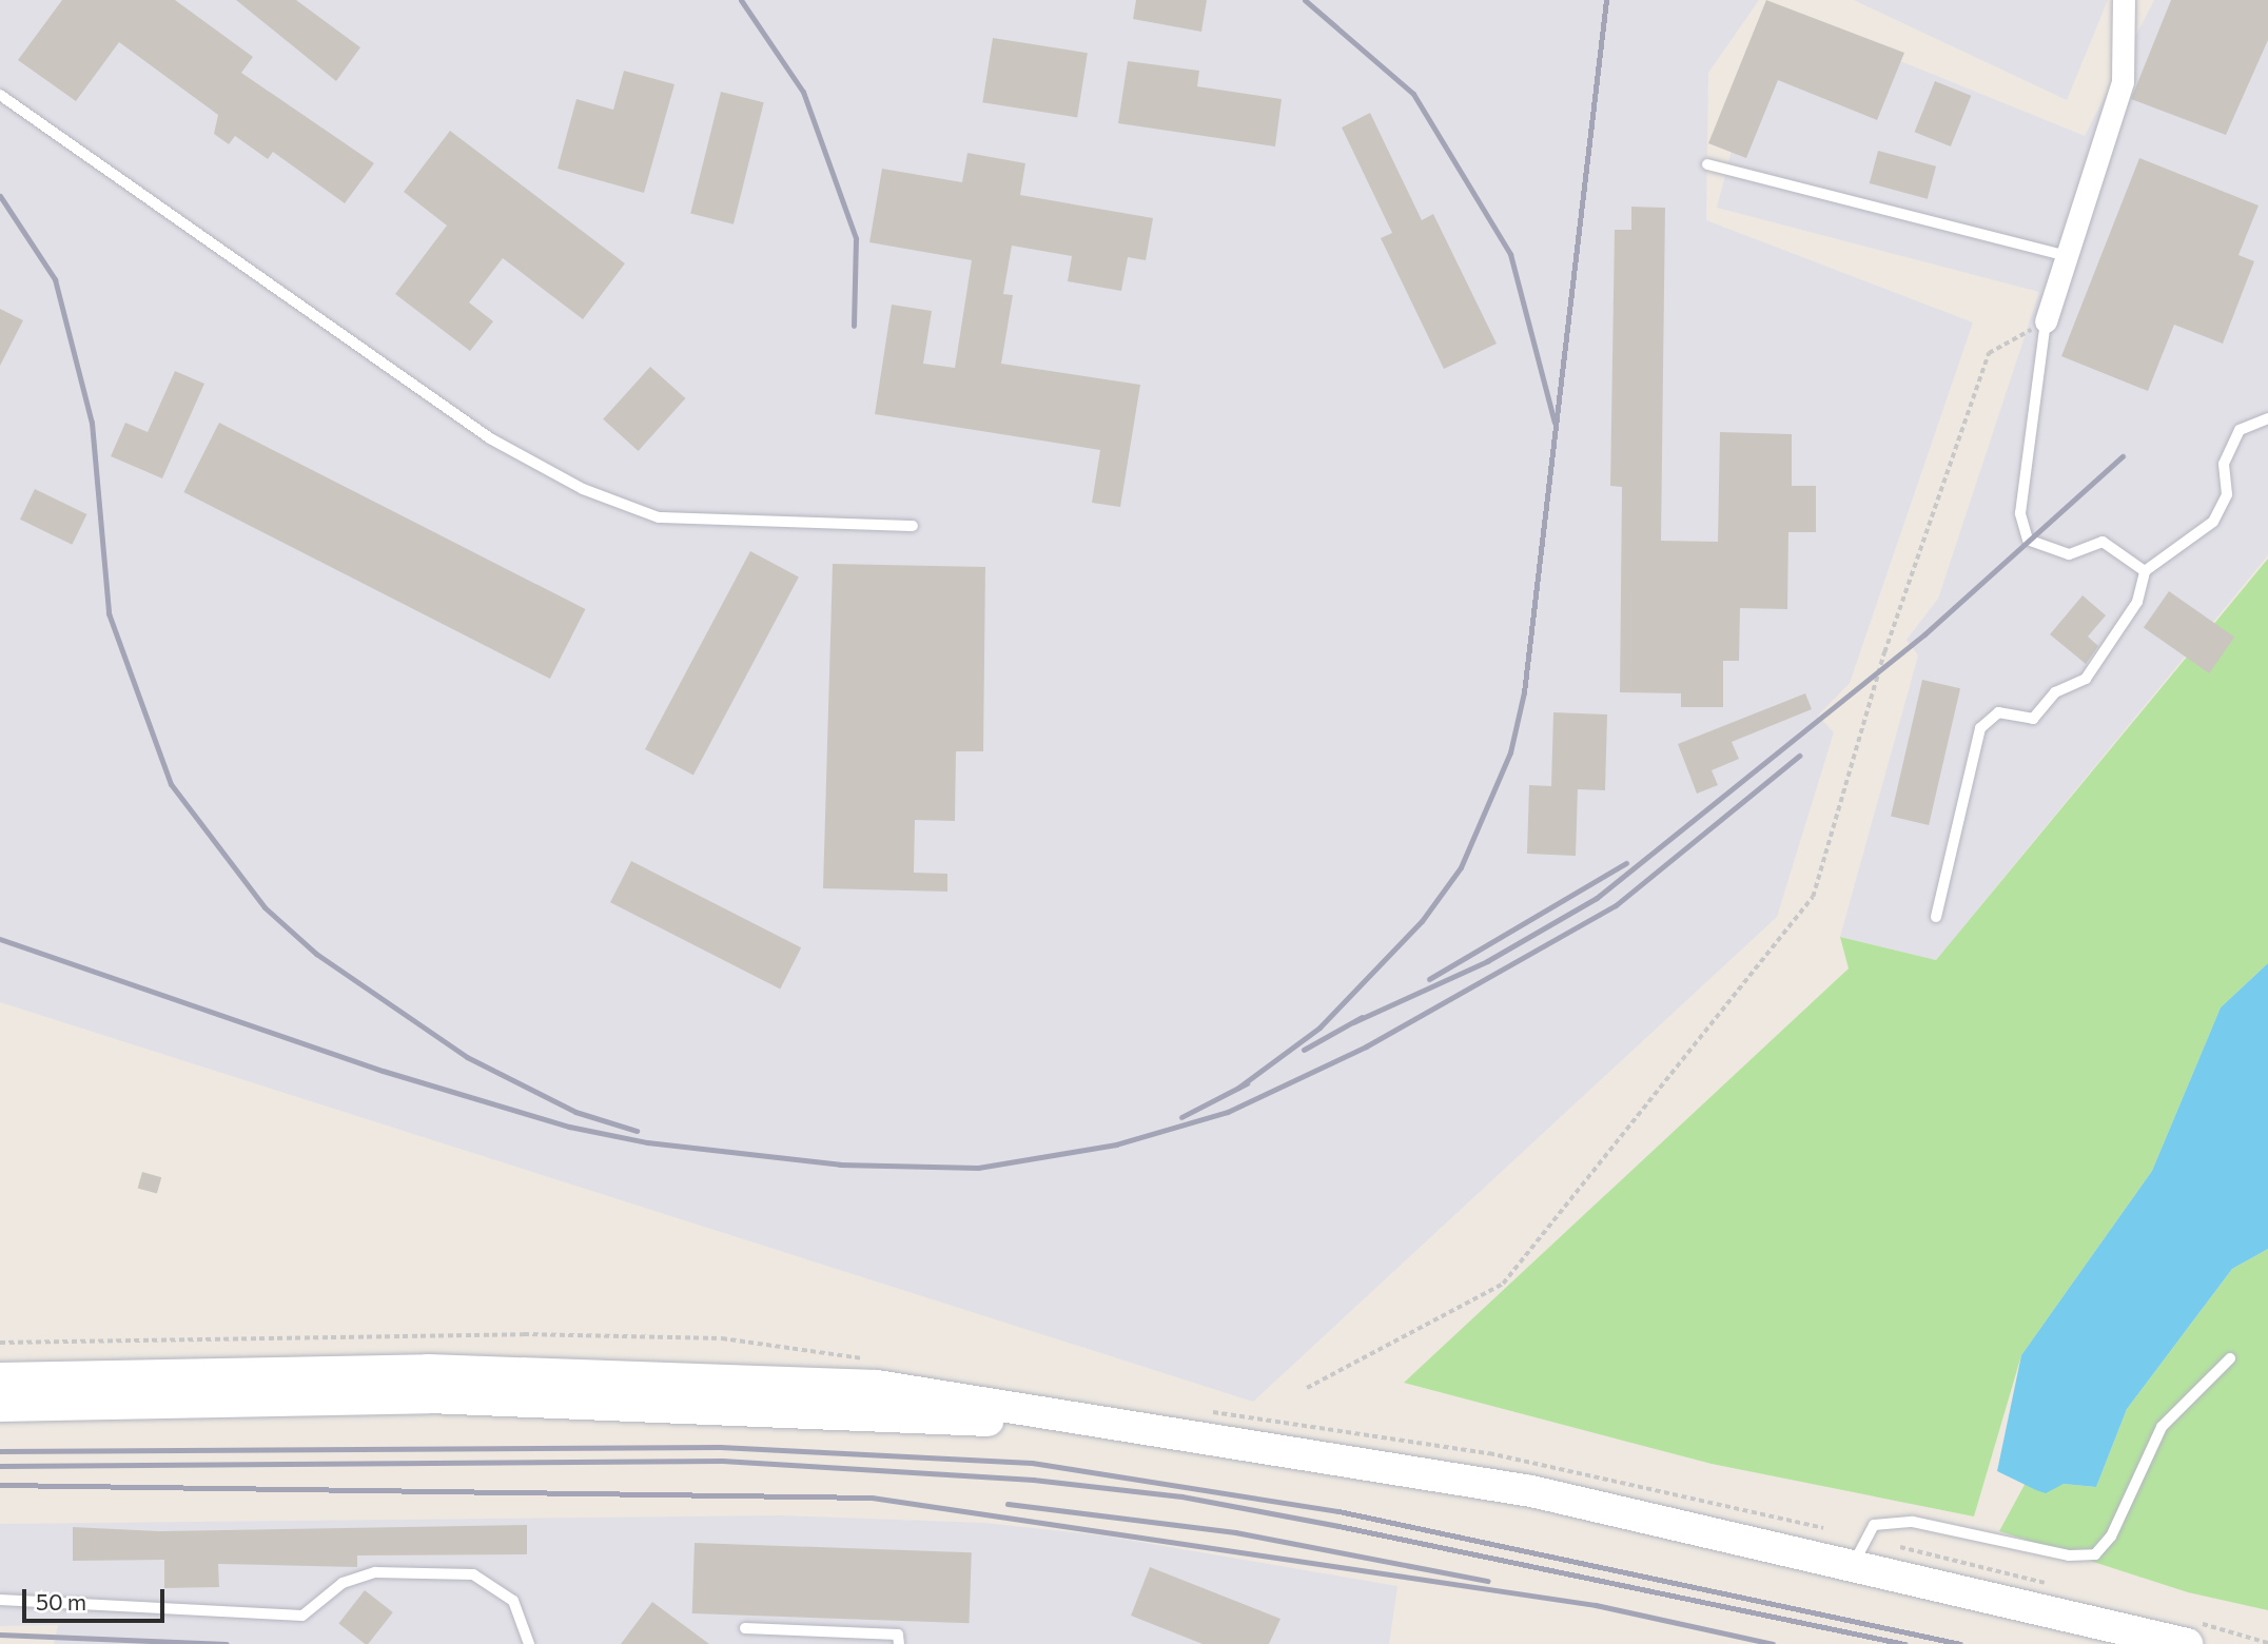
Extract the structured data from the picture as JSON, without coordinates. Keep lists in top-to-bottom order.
{
  "scale_bar": "50 m"
}
